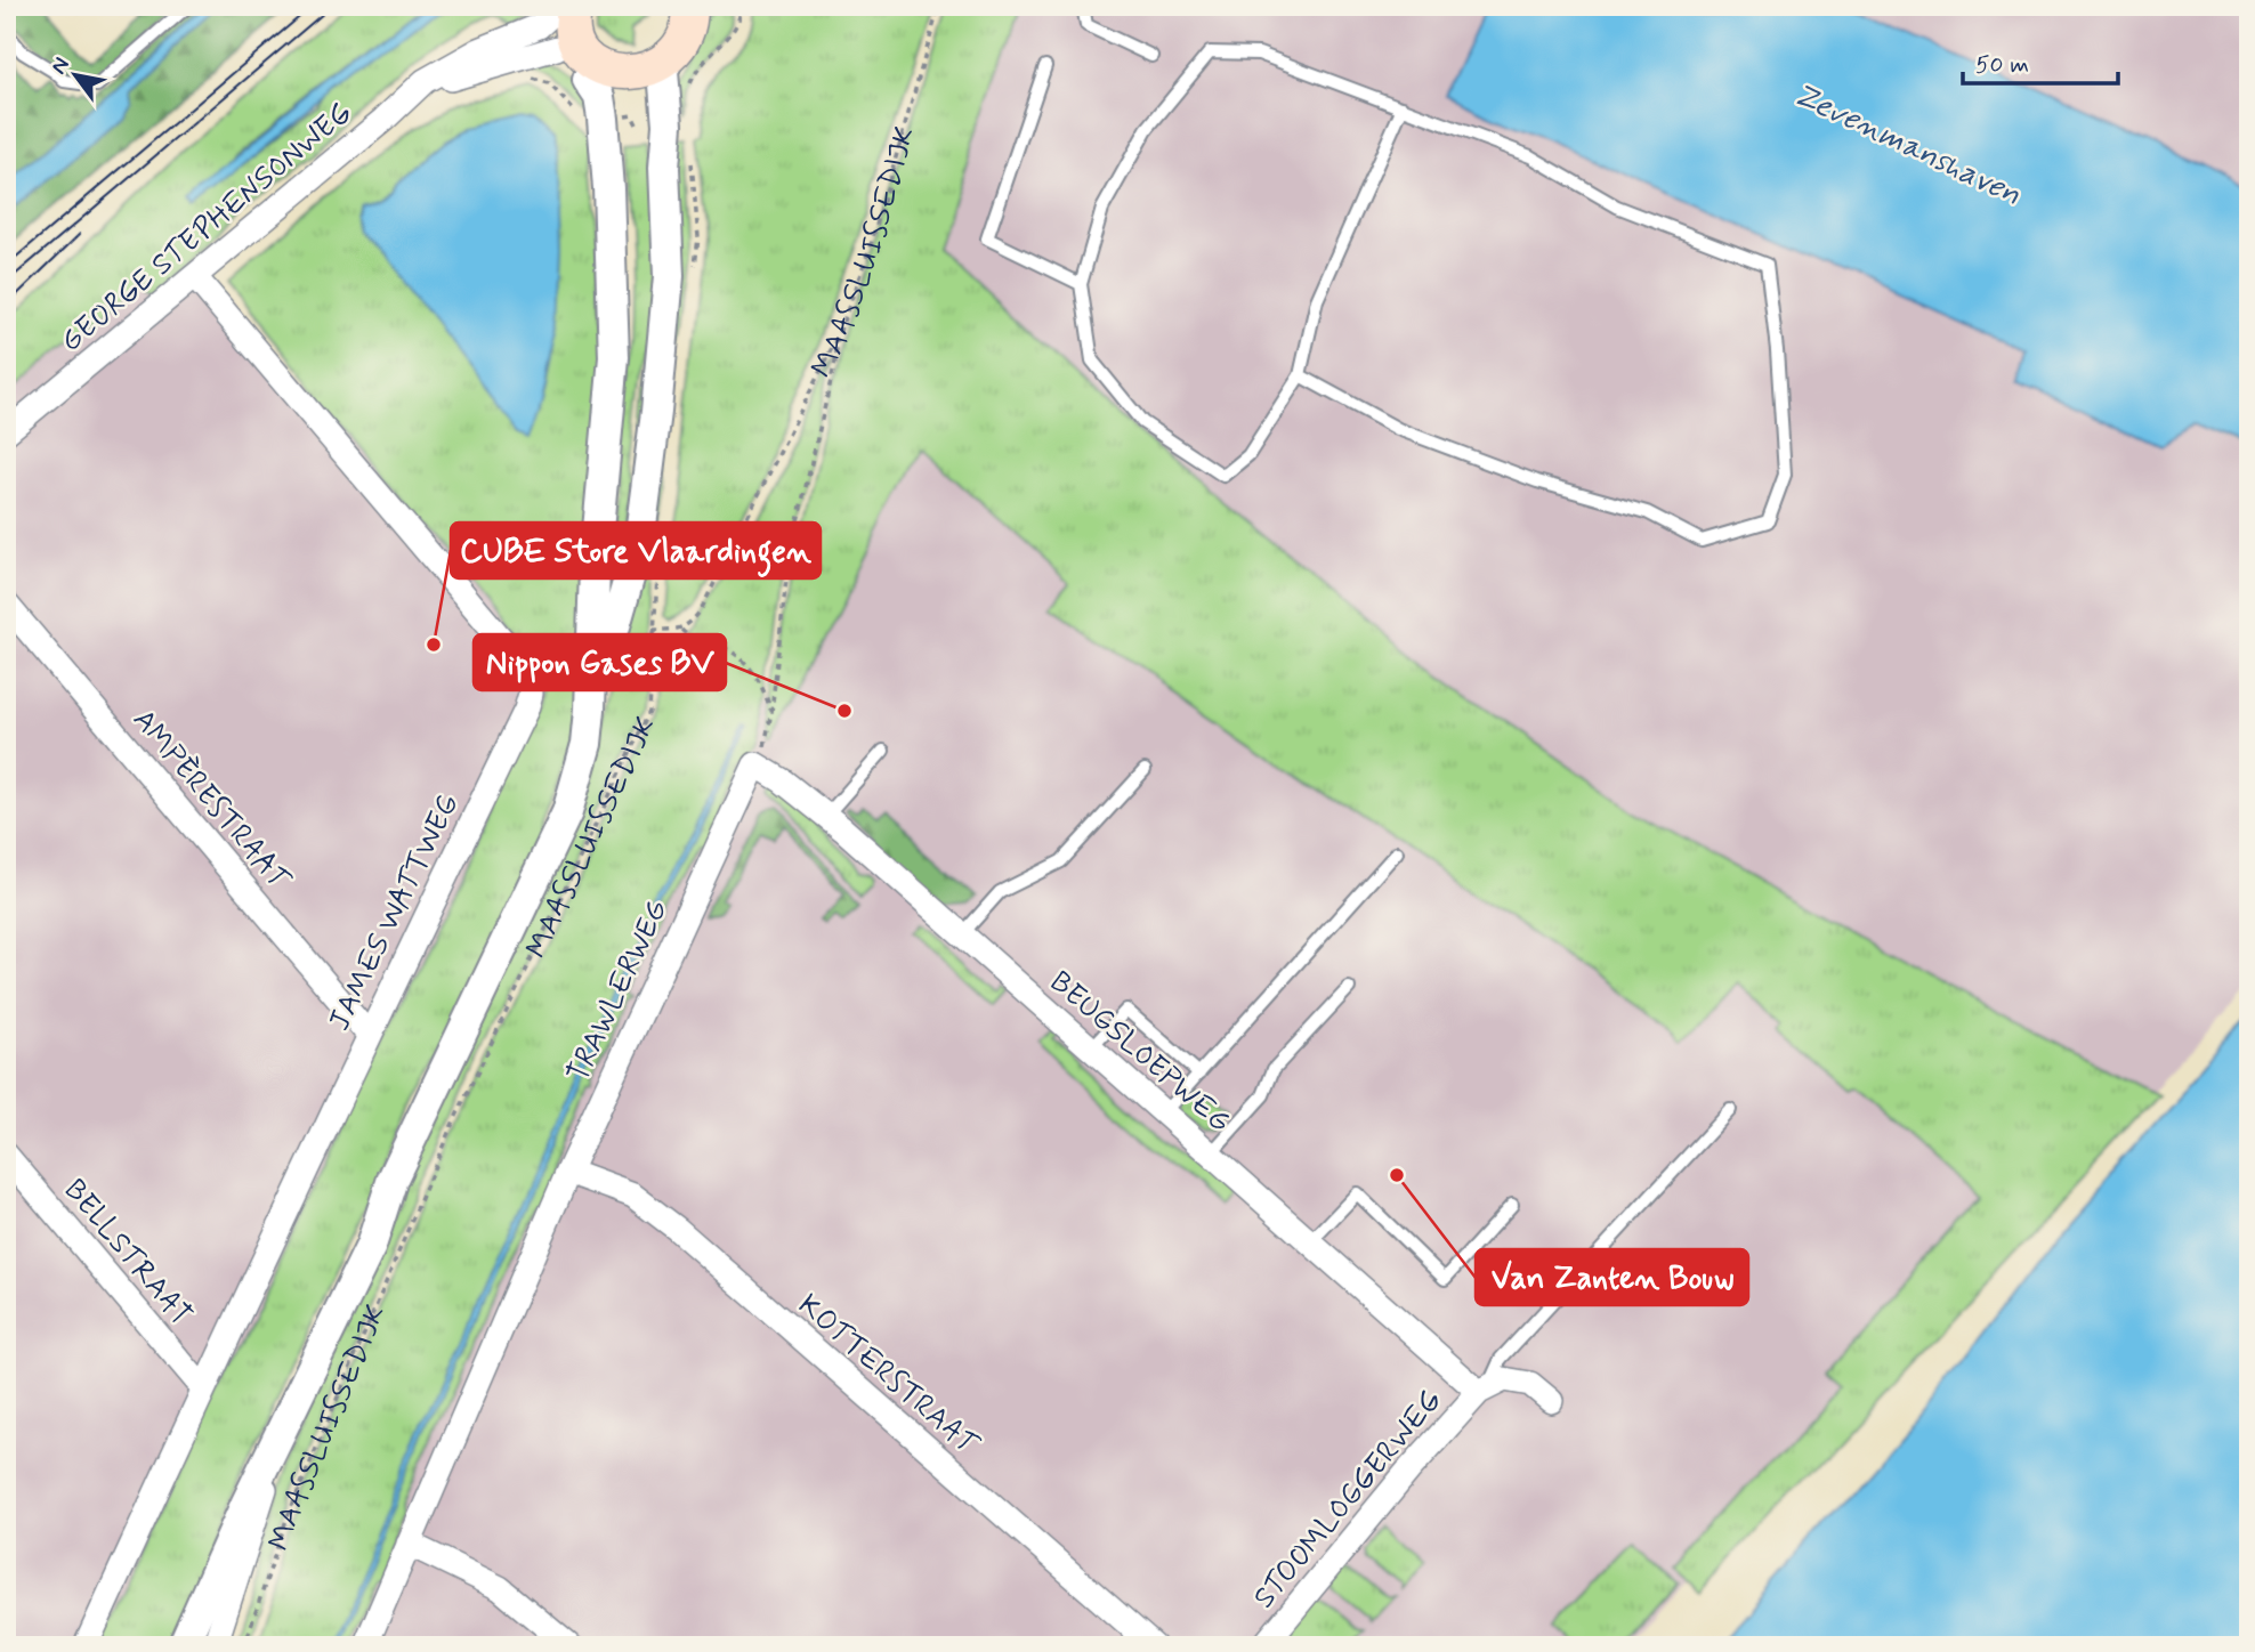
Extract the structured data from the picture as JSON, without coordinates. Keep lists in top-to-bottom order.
{
  "streets": {
    "street": [
      "GEORGE STEPHENSONWEG",
      "MAASSLUISSEDIJK",
      "AMPÈRESTRAAT",
      "JAMES WATTWEG",
      "TRAWLERWEG",
      "BEUGSLOEPWEG",
      "BELLSTRAAT",
      "KOTTERSTRAAT",
      "STOOMLOGGERWEG"
    ]
  },
  "crossings": [
    ["GEORGE STEPHENSONWEG", "MAASSLUISSEDIJK"],
    ["GEORGE STEPHENSONWEG", "JAMES WATTWEG"],
    ["AMPÈRESTRAAT", "JAMES WATTWEG"],
    ["JAMES WATTWEG", "BELLSTRAAT"],
    ["TRAWLERWEG", "BEUGSLOEPWEG"],
    ["TRAWLERWEG", "KOTTERSTRAAT"],
    ["BEUGSLOEPWEG", "STOOMLOGGERWEG"]
  ],
  "water": ["Zevenmanshaven"],
  "places": ["CUBE Store Vlaardingen", "Nippon Gases BV", "Van Zanten Bouw"],
  "scale_bar": "50 m",
  "north": "top left"
}
